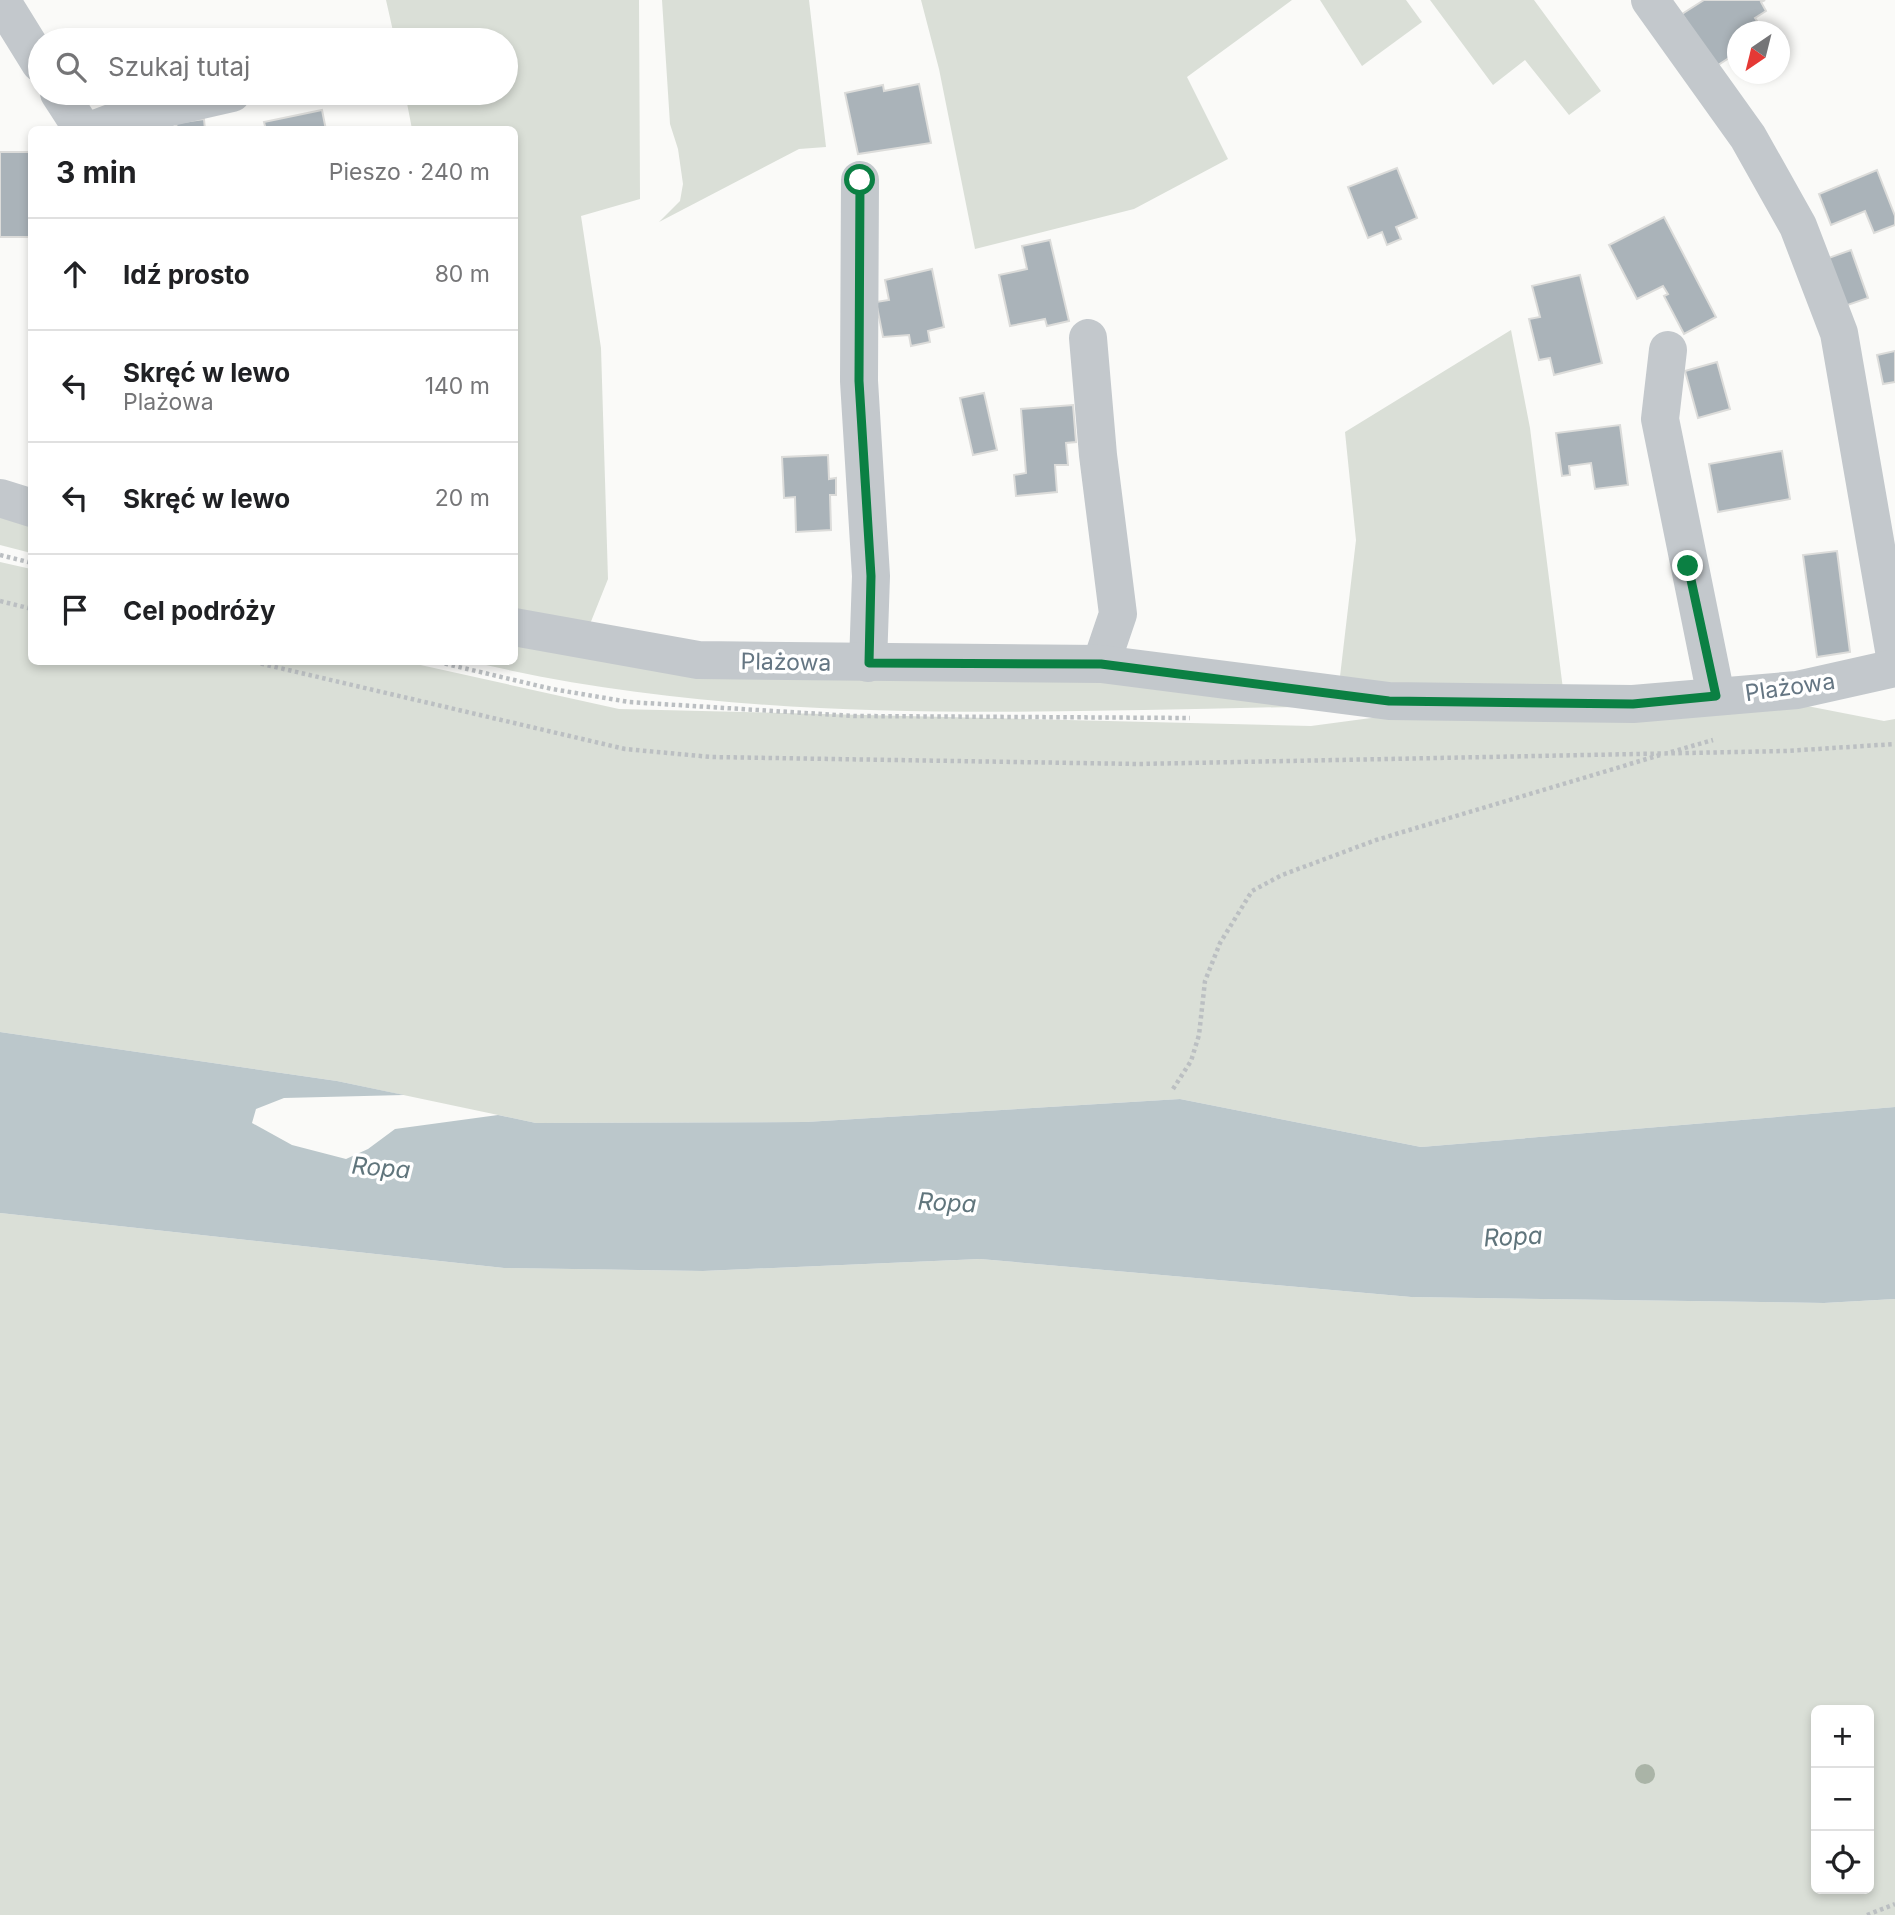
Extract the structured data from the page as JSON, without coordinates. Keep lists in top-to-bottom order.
{
  "streets": {
    "street": ["Plażowa"]
  },
  "water": ["Ropa"],
  "north": "bottom left",
  "page": {
    "search": "Szukaj tutaj",
    "heading": ["3 min", "Pieszo · 240 m"],
    "list": [
      ["Idź prosto", "80 m"],
      ["Skręć w lewo", "Plażowa", "140 m"],
      ["Skręć w lewo", "20 m"],
      "Cel podróży"
    ],
    "map_buttons": ["+", "−"]
  }
}
